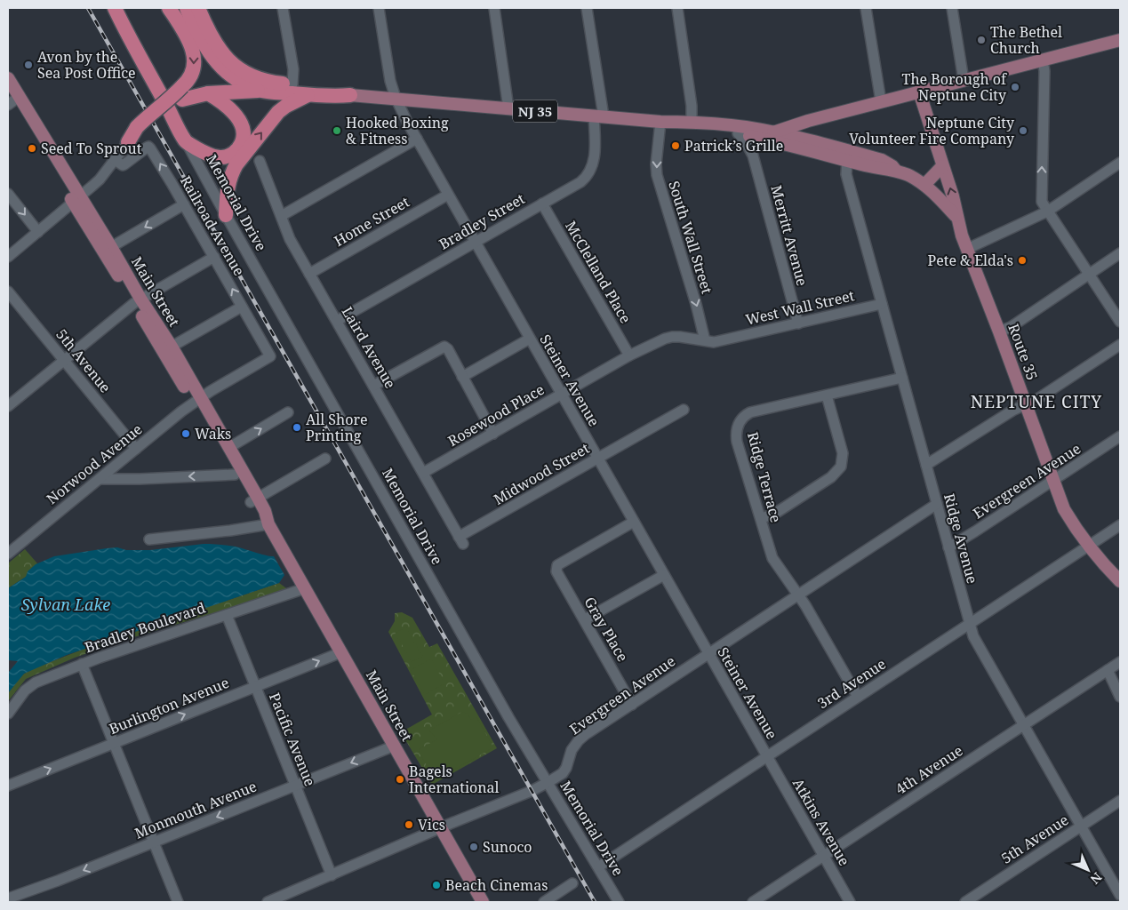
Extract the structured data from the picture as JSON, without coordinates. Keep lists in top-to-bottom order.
{
  "streets": {
    "highway": ["NJ 35"],
    "main road": ["Main Street", "Route 35"],
    "street": [
      "Memorial Drive",
      "Home Street",
      "Bradley Street",
      "Railroad Avenue",
      "Merritt Avenue",
      "South Wall Street",
      "McClelland Place",
      "West Wall Street",
      "Laird Avenue",
      "5th Avenue",
      "Steiner Avenue",
      "Rosewood Place",
      "Norwood Avenue",
      "Midwood Street",
      "Ridge Terrace",
      "Evergreen Avenue",
      "Ridge Avenue",
      "Bradley Boulevard",
      "Gray Place",
      "3rd Avenue",
      "Burlington Avenue",
      "Pacific Avenue",
      "4th Avenue",
      "Monmouth Avenue",
      "Atkins Avenue"
    ]
  },
  "crossings": [
    ["NJ 35", "Bradley Street"],
    ["NJ 35", "Merritt Avenue"],
    ["NJ 35", "South Wall Street"],
    ["NJ 35", "Steiner Avenue"],
    ["Memorial Drive", "Evergreen Avenue"],
    ["Memorial Drive", "3rd Avenue"],
    ["Home Street", "Laird Avenue"],
    ["Home Street", "Steiner Avenue"],
    ["Bradley Street", "McClelland Place"],
    ["Bradley Street", "Laird Avenue"],
    ["Bradley Street", "Steiner Avenue"],
    ["Railroad Avenue", "Norwood Avenue"],
    ["Merritt Avenue", "West Wall Street"],
    ["South Wall Street", "West Wall Street"],
    ["South Wall Street", "Rosewood Place"],
    ["McClelland Place", "Rosewood Place"],
    ["Main Street", "Norwood Avenue"],
    ["Main Street", "Evergreen Avenue"],
    ["Main Street", "Bradley Boulevard"],
    ["Main Street", "Burlington Avenue"],
    ["Main Street", "Monmouth Avenue"],
    ["West Wall Street", "Rosewood Place"],
    ["West Wall Street", "Ridge Avenue"],
    ["Laird Avenue", "Rosewood Place"],
    ["Laird Avenue", "Midwood Street"],
    ["Route 35", "Evergreen Avenue"],
    ["Route 35", "3rd Avenue"],
    ["5th Avenue", "Norwood Avenue"],
    ["5th Avenue", "Ridge Avenue"],
    ["Steiner Avenue", "Rosewood Place"],
    ["Steiner Avenue", "Midwood Street"],
    ["Steiner Avenue", "Evergreen Avenue"],
    ["Steiner Avenue", "Gray Place"],
    ["Steiner Avenue", "3rd Avenue"],
    ["Steiner Avenue", "Atkins Avenue"],
    ["Ridge Terrace", "Evergreen Avenue"],
    ["Ridge Terrace", "Ridge Avenue"],
    ["Ridge Terrace", "3rd Avenue"],
    ["Evergreen Avenue", "Ridge Avenue"],
    ["Evergreen Avenue", "Gray Place"],
    ["Evergreen Avenue", "Pacific Avenue"],
    ["Ridge Avenue", "3rd Avenue"],
    ["Ridge Avenue", "4th Avenue"],
    ["Bradley Boulevard", "Pacific Avenue"],
    ["3rd Avenue", "Atkins Avenue"],
    ["Burlington Avenue", "Pacific Avenue"],
    ["Pacific Avenue", "Monmouth Avenue"],
    ["4th Avenue", "Atkins Avenue"]
  ],
  "one_way": [
    "Railroad Avenue",
    "South Wall Street",
    "Burlington Avenue",
    "Monmouth Avenue"
  ],
  "districts": ["NEPTUNE CITY"],
  "water": ["Sylvan Lake"],
  "places": [
    "The Bethel Church",
    "Avon by the Sea Post Office",
    "The Borough of Neptune City",
    "Hooked Boxing & Fitness",
    "Neptune City Volunteer Fire Company",
    "Patrick’s Grille",
    "Seed To Sprout",
    "Pete & Elda's",
    "All Shore Printing",
    "Waks",
    "Bagels International",
    "Vics",
    "Sunoco",
    "Beach Cinemas"
  ],
  "north": "bottom right"
}
